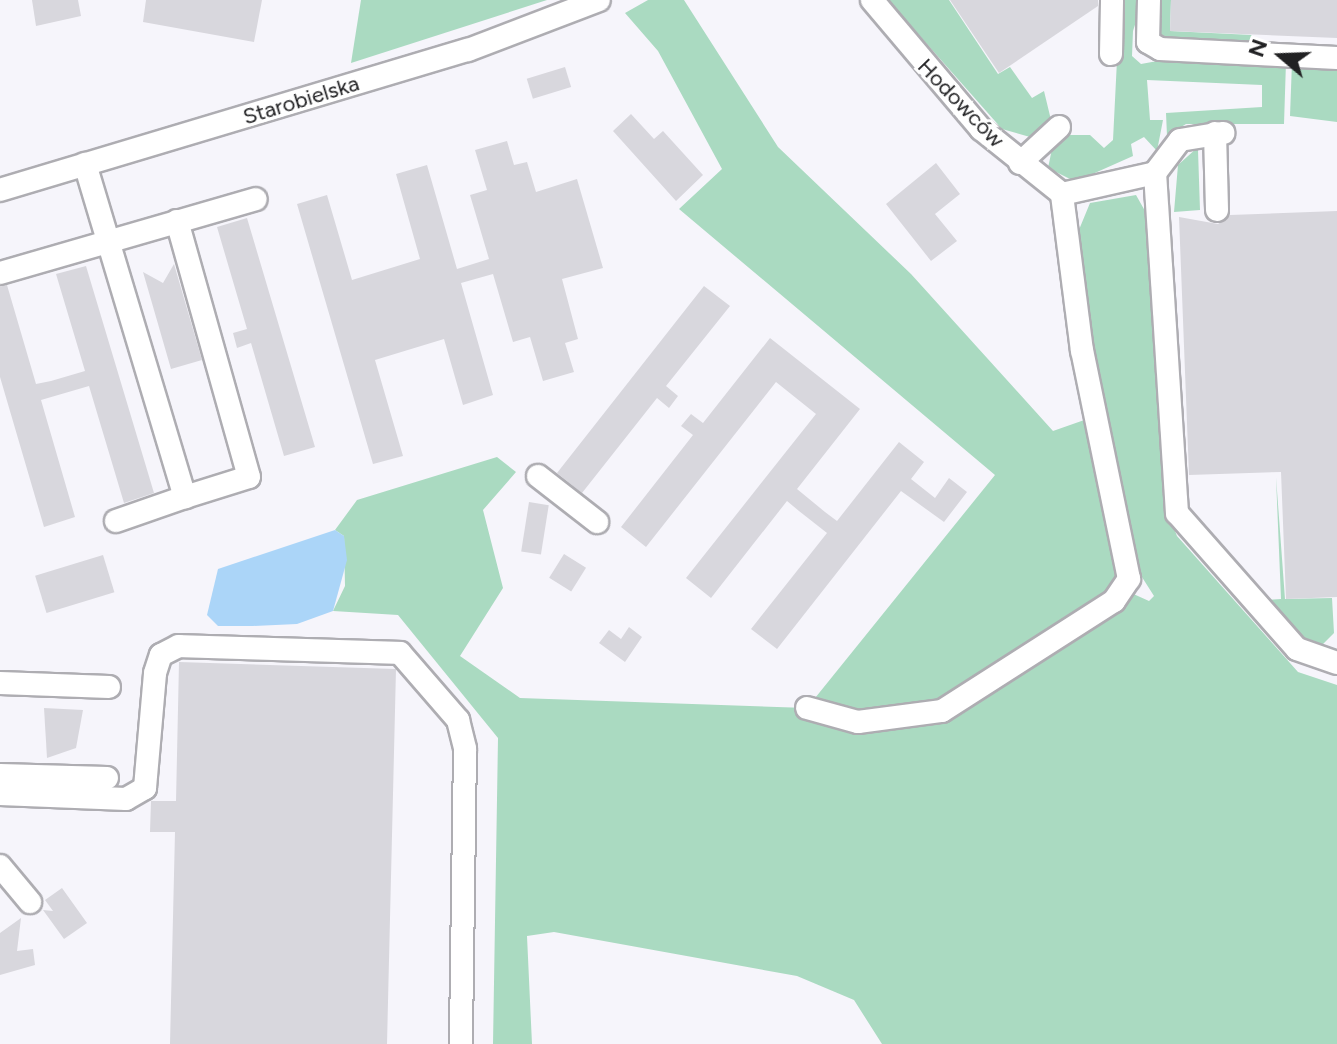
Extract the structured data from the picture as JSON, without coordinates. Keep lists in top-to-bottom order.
{
  "streets": {
    "street": ["Starobielska", "Hodowców"]
  },
  "north": "left"
}
